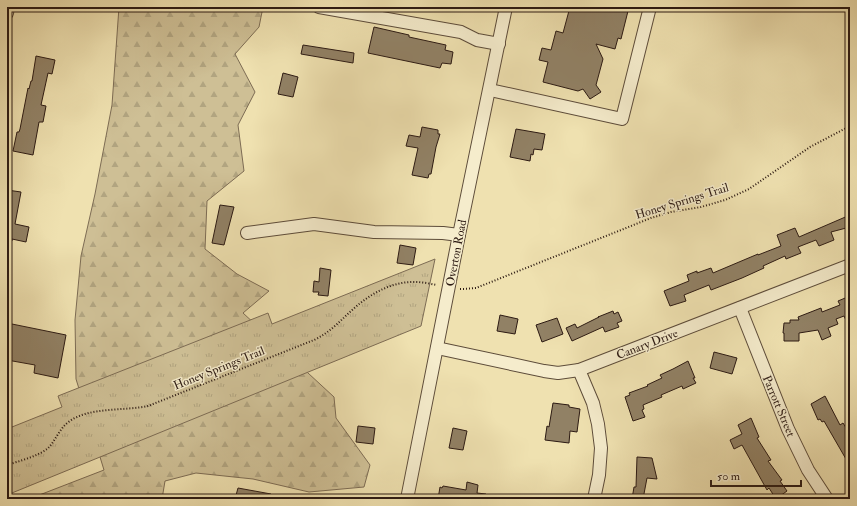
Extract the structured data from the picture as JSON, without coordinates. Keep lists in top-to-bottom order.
{
  "streets": {
    "street": ["Overton Road", "Canary Drive", "Parrott Street"],
    "path": ["Honey Springs Trail"]
  },
  "crossings": [
    ["Overton Road", "Canary Drive"],
    ["Canary Drive", "Parrott Street"]
  ],
  "scale_bar": "50 m"
}
